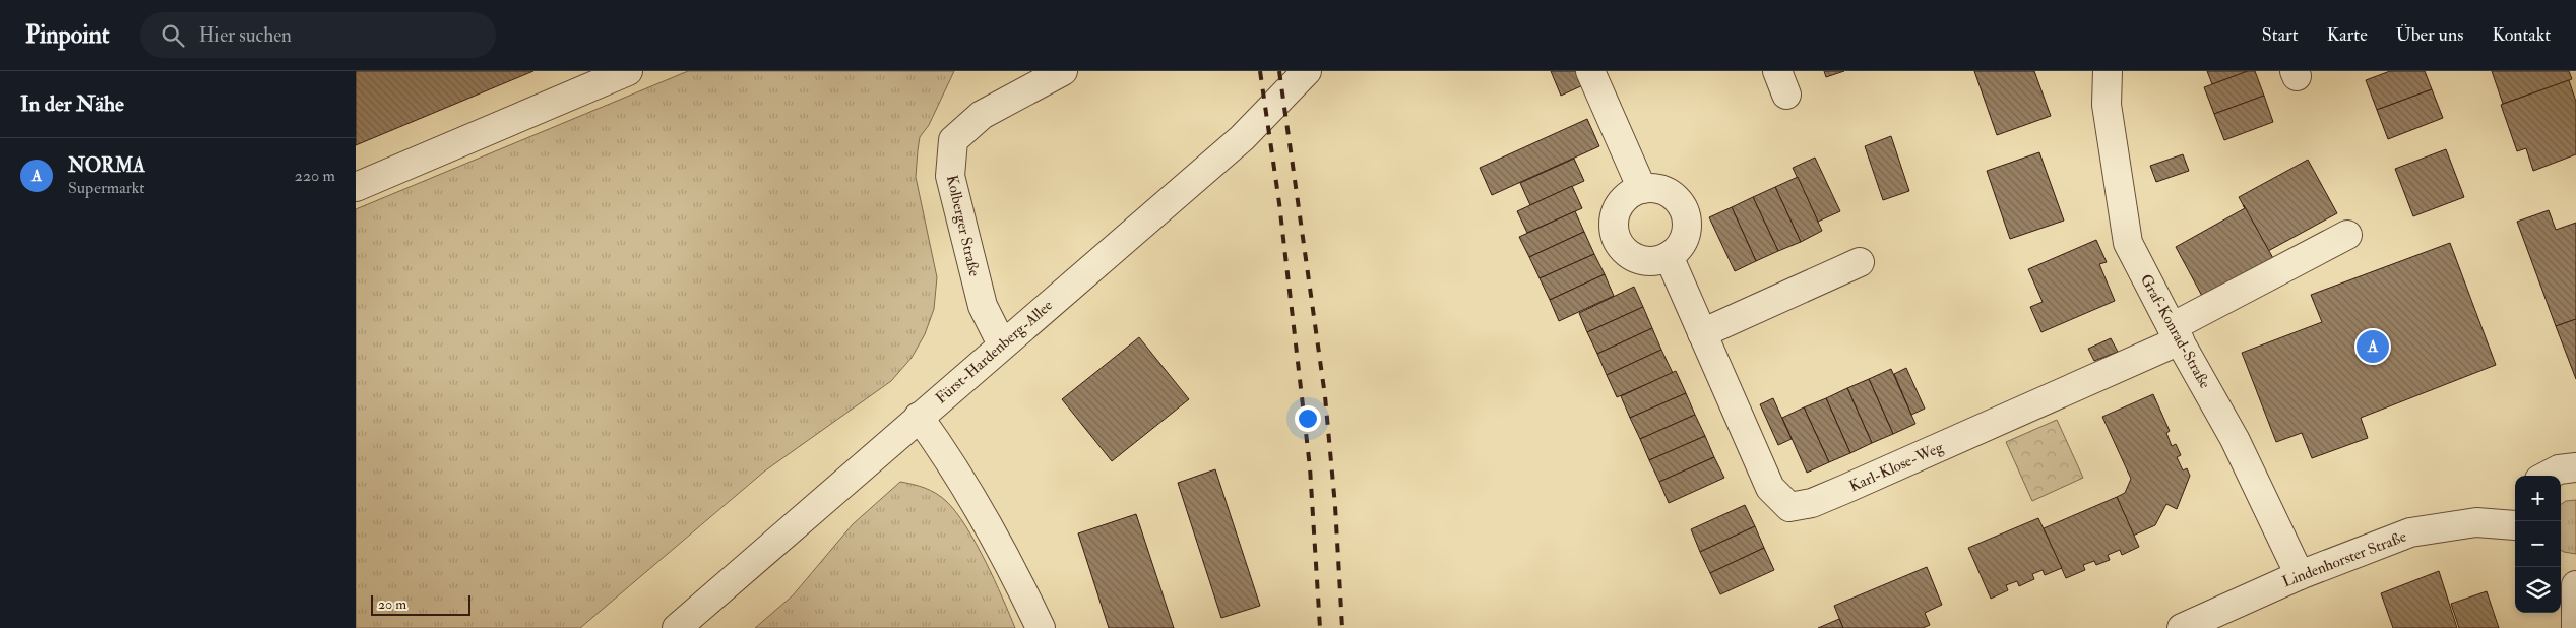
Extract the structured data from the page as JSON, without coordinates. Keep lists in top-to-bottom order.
{
  "streets": {
    "street": [
      "Kolberger Straße",
      "Graf-Konrad-Straße",
      "Fürst-Hardenberg-Allee",
      "Karl-Klose-Weg",
      "Lindenhorster Straße"
    ]
  },
  "crossings": [
    ["Kolberger Straße", "Fürst-Hardenberg-Allee"],
    ["Graf-Konrad-Straße", "Karl-Klose-Weg"],
    ["Graf-Konrad-Straße", "Lindenhorster Straße"]
  ],
  "scale_bar": "20 m",
  "page": {
    "header": "Pinpoint",
    "search": "Hier suchen",
    "nav": [
      "Start",
      "Karte",
      "Über uns",
      "Kontakt"
    ],
    "heading": "In der Nähe",
    "list": [
      {
        "mark": "A",
        "name": "NORMA",
        "note": "Supermarkt",
        "value": "220 m"
      }
    ],
    "pins": "A",
    "map_buttons": ["+", "−"],
    "scale": "20 m"
  }
}
